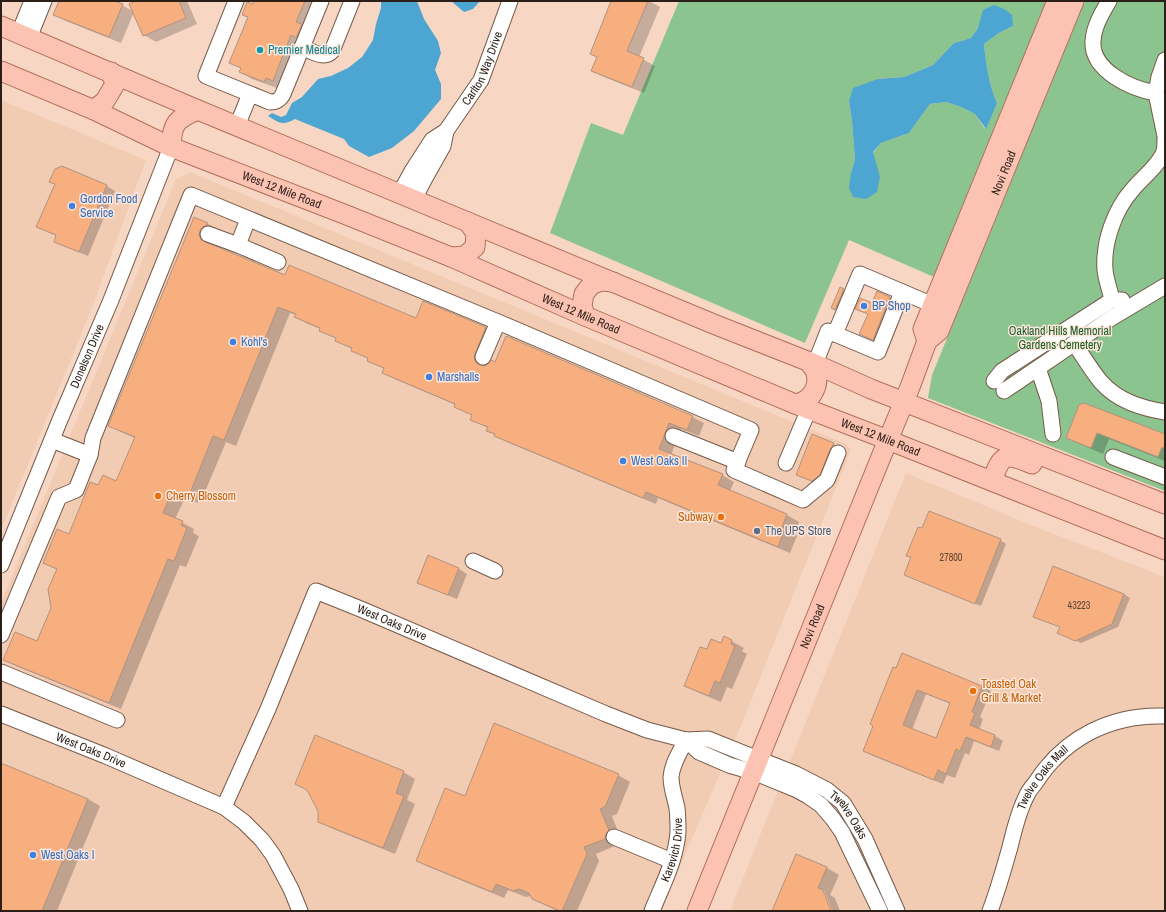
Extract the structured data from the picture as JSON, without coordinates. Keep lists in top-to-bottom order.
{
  "streets": {
    "main road": ["Novi Road", "West 12 Mile Road"],
    "street": [
      "Carlton Way Drive",
      "Donelson Drive",
      "West Oaks Drive",
      "Twelve Oaks Mall",
      "Twelve Oaks",
      "Karevich Drive"
    ]
  },
  "crossings": [
    ["Novi Road", "West 12 Mile Road"],
    ["Novi Road", "West Oaks Drive"],
    ["Novi Road", "Twelve Oaks"],
    ["West 12 Mile Road", "Donelson Drive"],
    ["West Oaks Drive", "Twelve Oaks"],
    ["West Oaks Drive", "Karevich Drive"]
  ],
  "parks": ["Oakland Hills Memorial Gardens Cemetery"],
  "places": [
    "Premier Medical",
    "Gordon Food Service",
    "BP Shop",
    "Kohl's",
    "Marshalls",
    "West Oaks II",
    "Cherry Blossom",
    "Subway",
    "The UPS Store",
    "Toasted Oak Grill & Market",
    "West Oaks I"
  ],
  "house_numbers": ["27800", "43223"]
}
